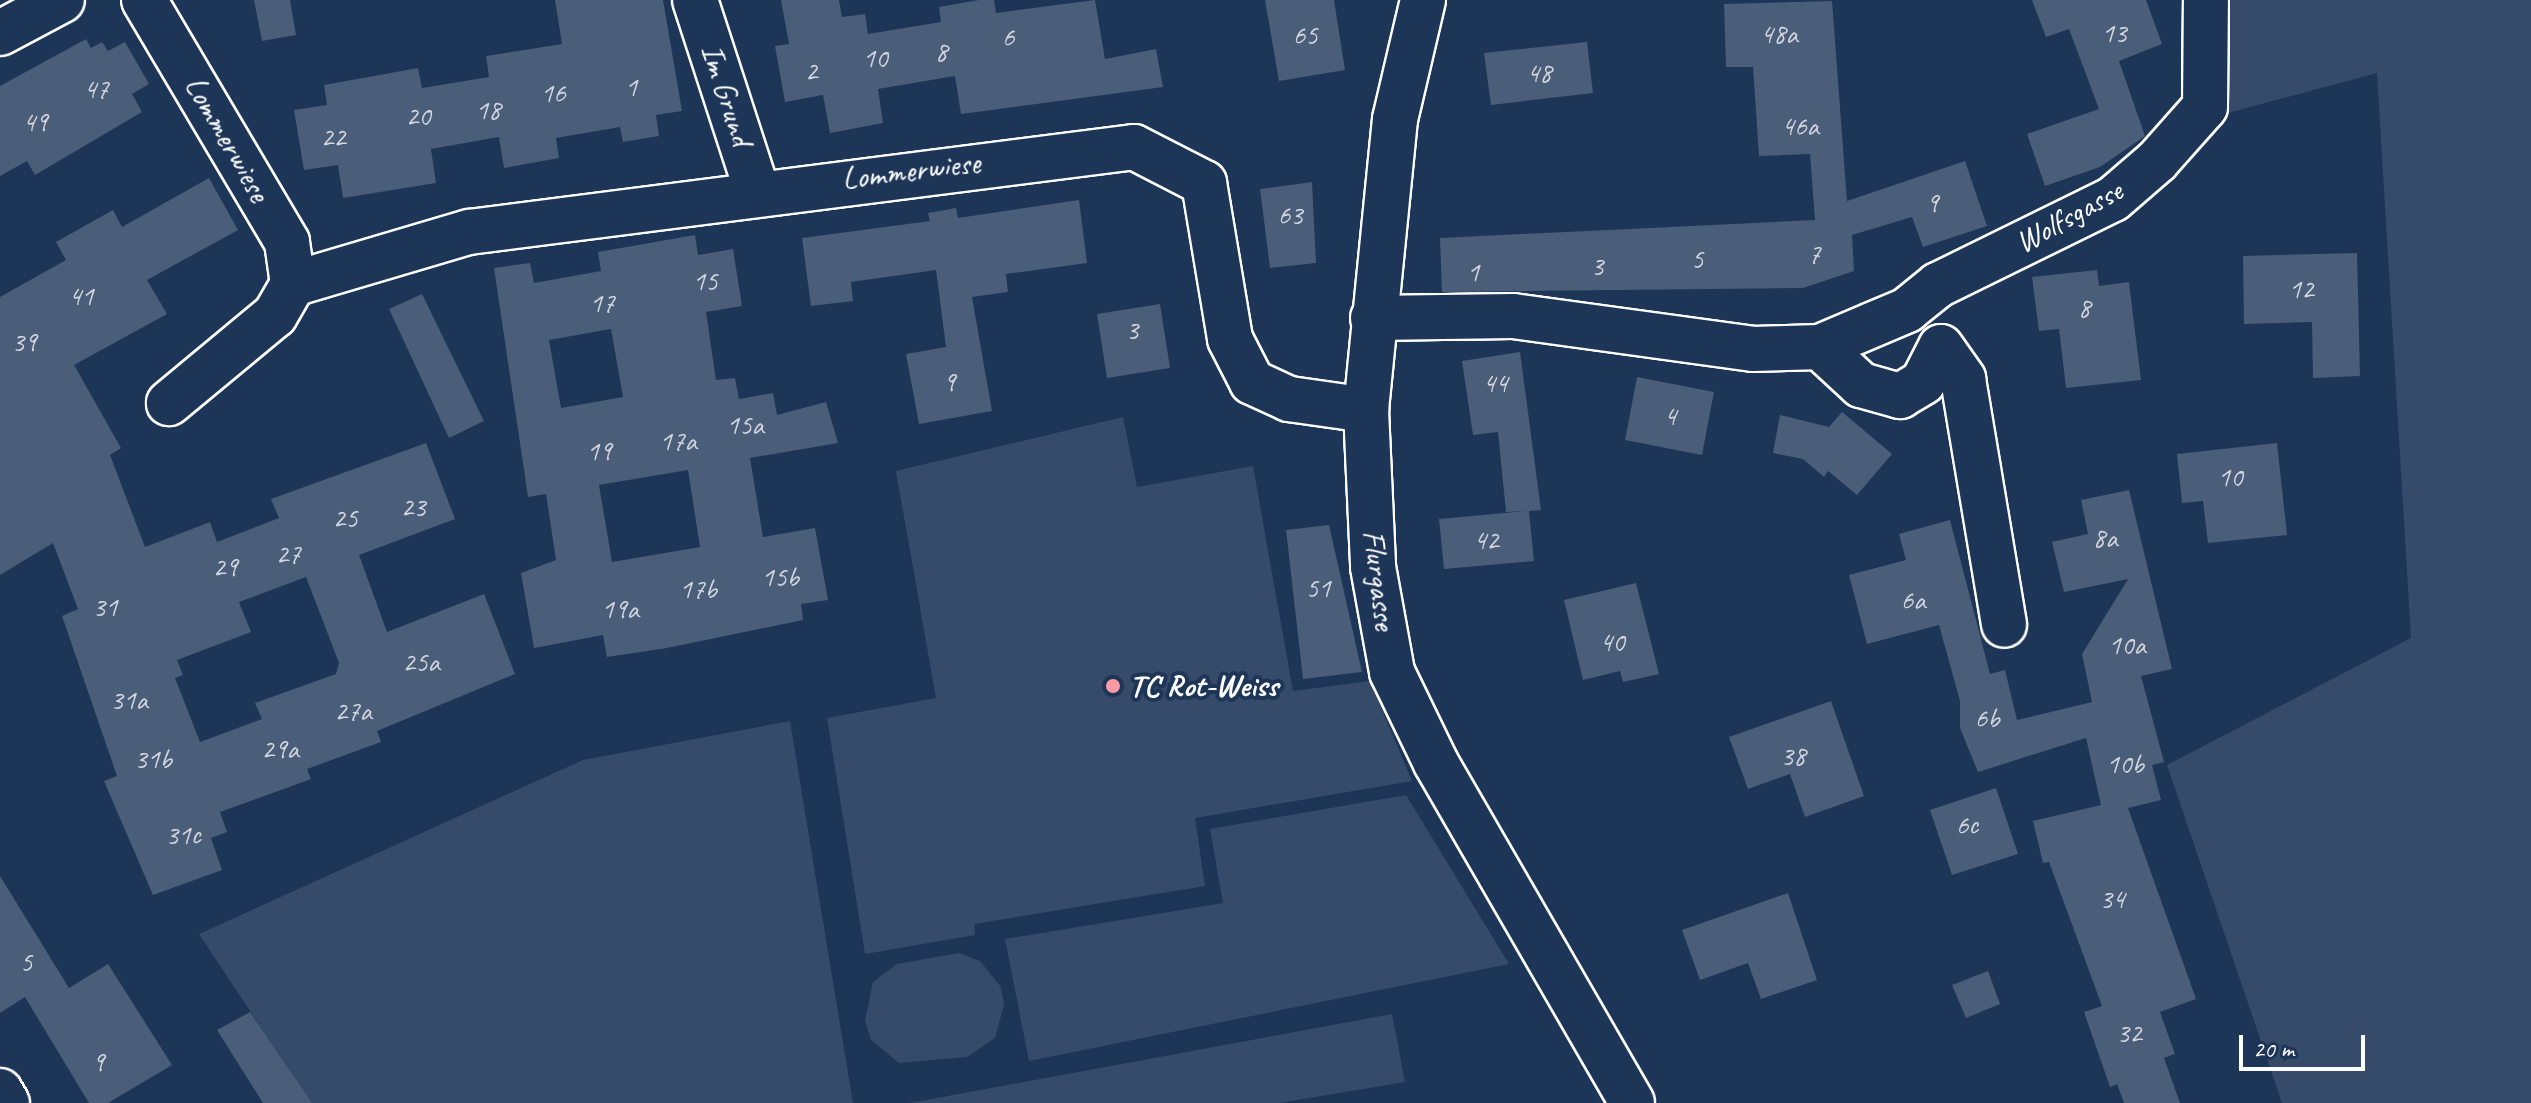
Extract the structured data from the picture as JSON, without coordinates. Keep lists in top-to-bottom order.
{
  "streets": {
    "street": [
      "Im Grund",
      "Lommerwiese",
      "Wolfsgasse",
      "Flurgasse"
    ]
  },
  "crossings": [
    ["Im Grund", "Lommerwiese"],
    ["Lommerwiese", "Flurgasse"],
    ["Wolfsgasse", "Flurgasse"]
  ],
  "places": ["TC Rot-Weiss"],
  "house_numbers": [
    "13",
    "48a",
    "65",
    "6",
    "8",
    "10",
    "2",
    "48",
    "1",
    "47",
    "16",
    "18",
    "20",
    "49",
    "46a",
    "22",
    "9",
    "63",
    "7",
    "5",
    "3",
    "1",
    "15",
    "12",
    "41",
    "17",
    "8",
    "3",
    "39",
    "9",
    "44",
    "4",
    "15a",
    "17a",
    "19",
    "10",
    "23",
    "25",
    "8a",
    "42",
    "27",
    "29",
    "15b",
    "51",
    "17b",
    "6a",
    "31",
    "19a",
    "40",
    "10a",
    "25a",
    "31a",
    "27a",
    "6b",
    "29a",
    "38",
    "31b",
    "10b",
    "6c",
    "31c",
    "34",
    "5",
    "32",
    "9"
  ],
  "scale_bar": "20 m"
}
